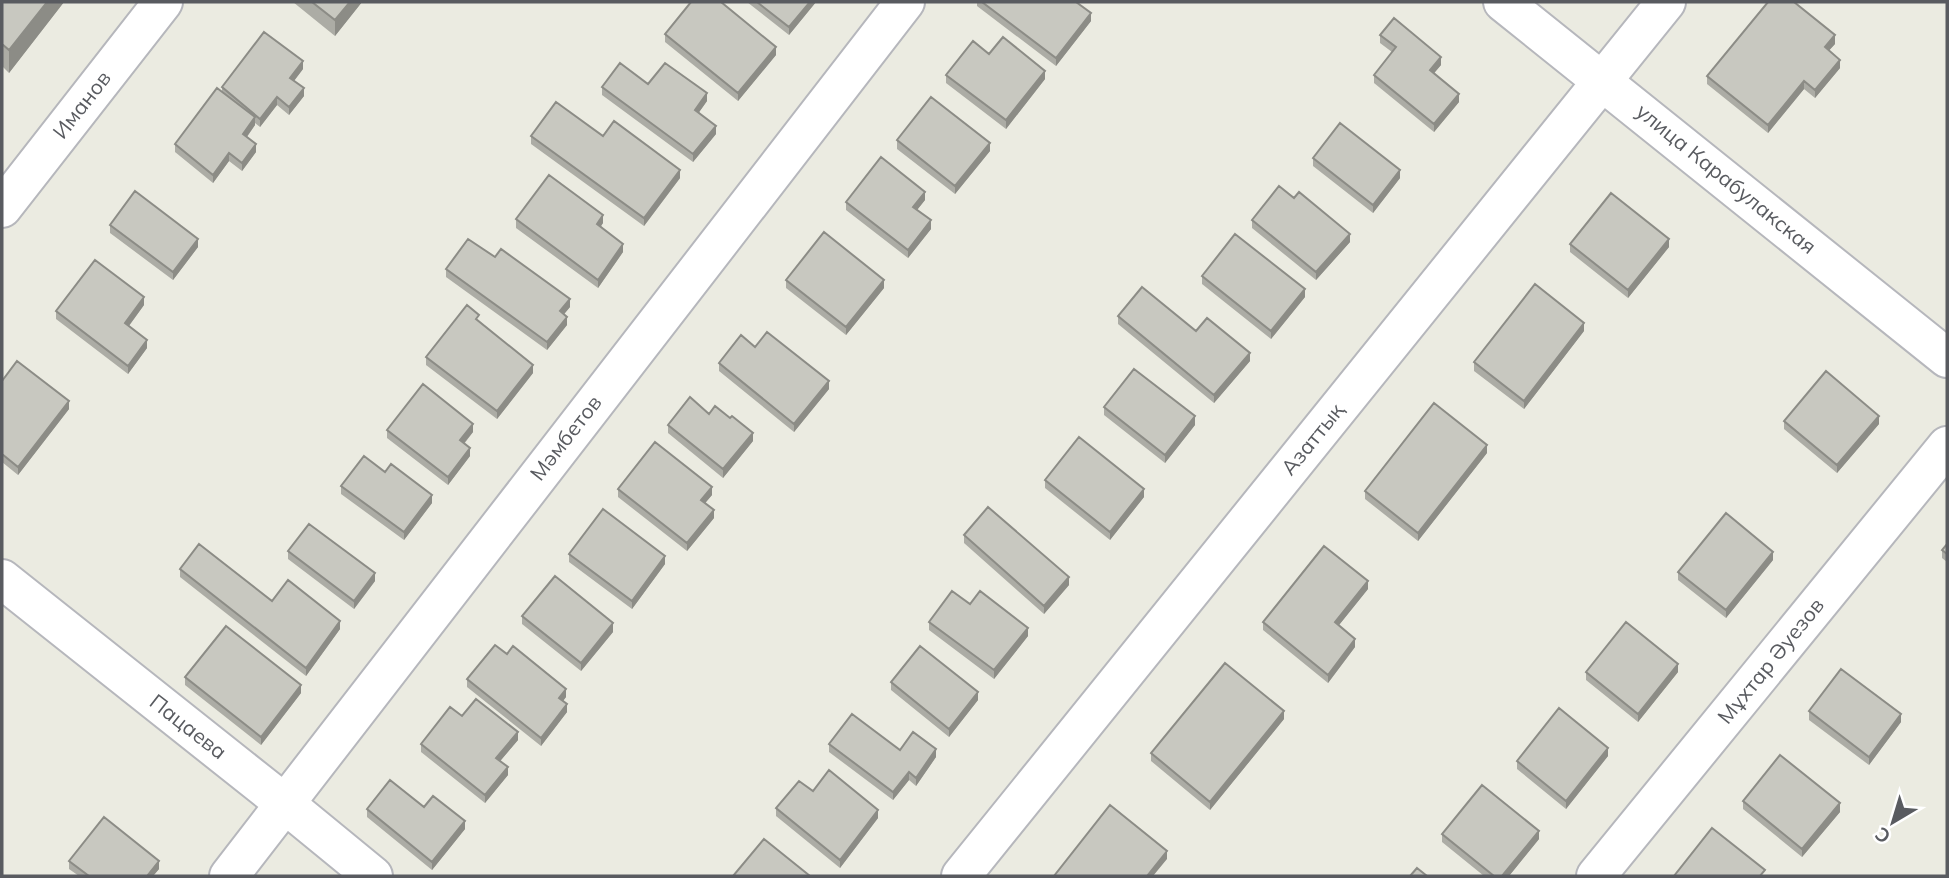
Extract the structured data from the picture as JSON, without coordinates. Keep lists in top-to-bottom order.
{
  "streets": {
    "street": [
      "Иманов",
      "улица Карабулакская",
      "Мәмбетов",
      "Азаттық",
      "Мұхтар Әуезов",
      "Пацаева"
    ]
  },
  "crossings": [
    ["улица Карабулакская", "Азаттық"],
    ["Мәмбетов", "Пацаева"]
  ],
  "north": "bottom left"
}
